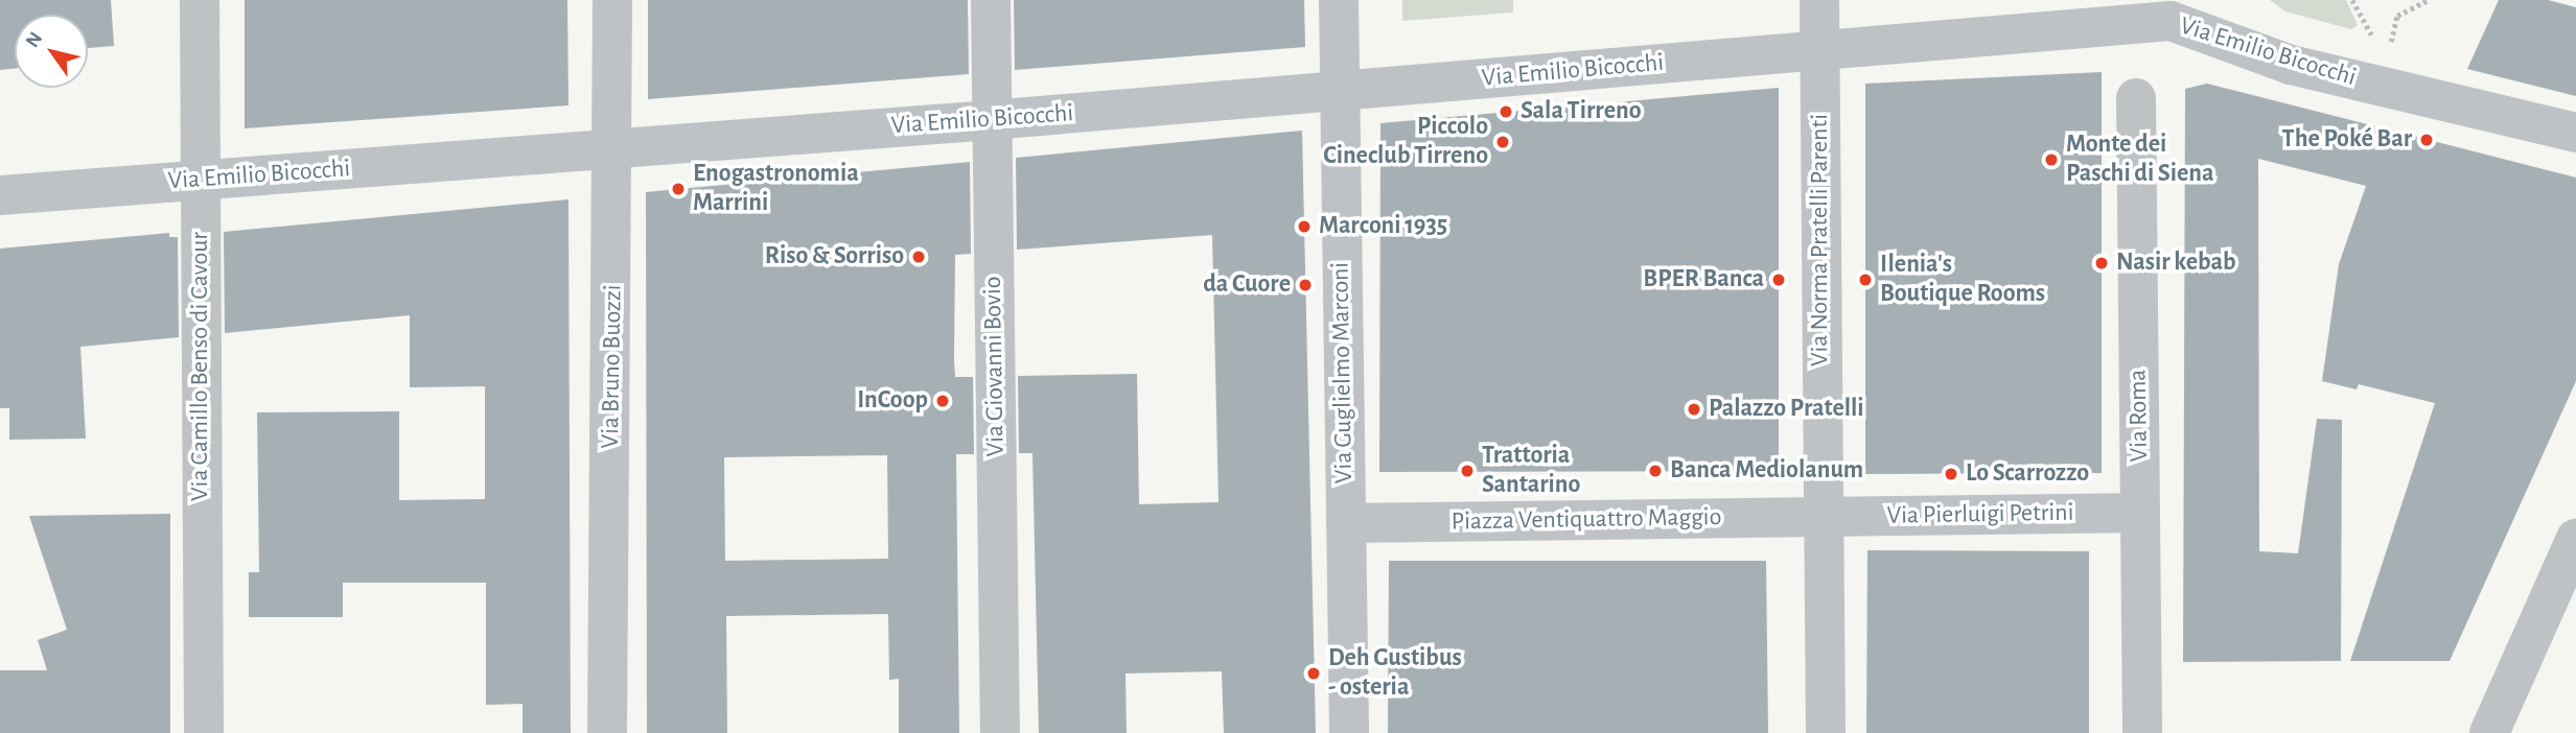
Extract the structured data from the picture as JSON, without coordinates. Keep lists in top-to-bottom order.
{
  "streets": {
    "street": [
      "Via Emilio Bicocchi",
      "Via Norma Pratelli Parenti",
      "Via Camillo Benso di Cavour",
      "Via Bruno Buozzi",
      "Via Giovanni Bovio",
      "Via Guglielmo Marconi",
      "Via Roma",
      "Via Pierluigi Petrini",
      "Piazza Ventiquattro Maggio"
    ]
  },
  "crossings": [
    ["Via Emilio Bicocchi", "Via Norma Pratelli Parenti"],
    ["Via Emilio Bicocchi", "Via Camillo Benso di Cavour"],
    ["Via Emilio Bicocchi", "Via Bruno Buozzi"],
    ["Via Emilio Bicocchi", "Via Giovanni Bovio"],
    ["Via Emilio Bicocchi", "Via Guglielmo Marconi"],
    ["Via Norma Pratelli Parenti", "Via Pierluigi Petrini"],
    ["Via Norma Pratelli Parenti", "Piazza Ventiquattro Maggio"],
    ["Via Guglielmo Marconi", "Piazza Ventiquattro Maggio"],
    ["Via Roma", "Via Pierluigi Petrini"],
    ["Via Pierluigi Petrini", "Piazza Ventiquattro Maggio"]
  ],
  "places": [
    "Sala Tirreno",
    "The Poké Bar",
    "Piccolo Cineclub Tirreno",
    "Monte dei Paschi di Siena",
    "Enogastronomia Marrini",
    "Marconi 1935",
    "Riso & Sorriso",
    "Nasir kebab",
    "BPER Banca",
    "Ilenia's Boutique Rooms",
    "da Cuore",
    "InCoop",
    "Palazzo Pratelli",
    "Trattoria Santarino",
    "Banca Mediolanum",
    "Lo Scarrozzo",
    "Deh Gustibus - osteria"
  ],
  "north": "top left"
}
